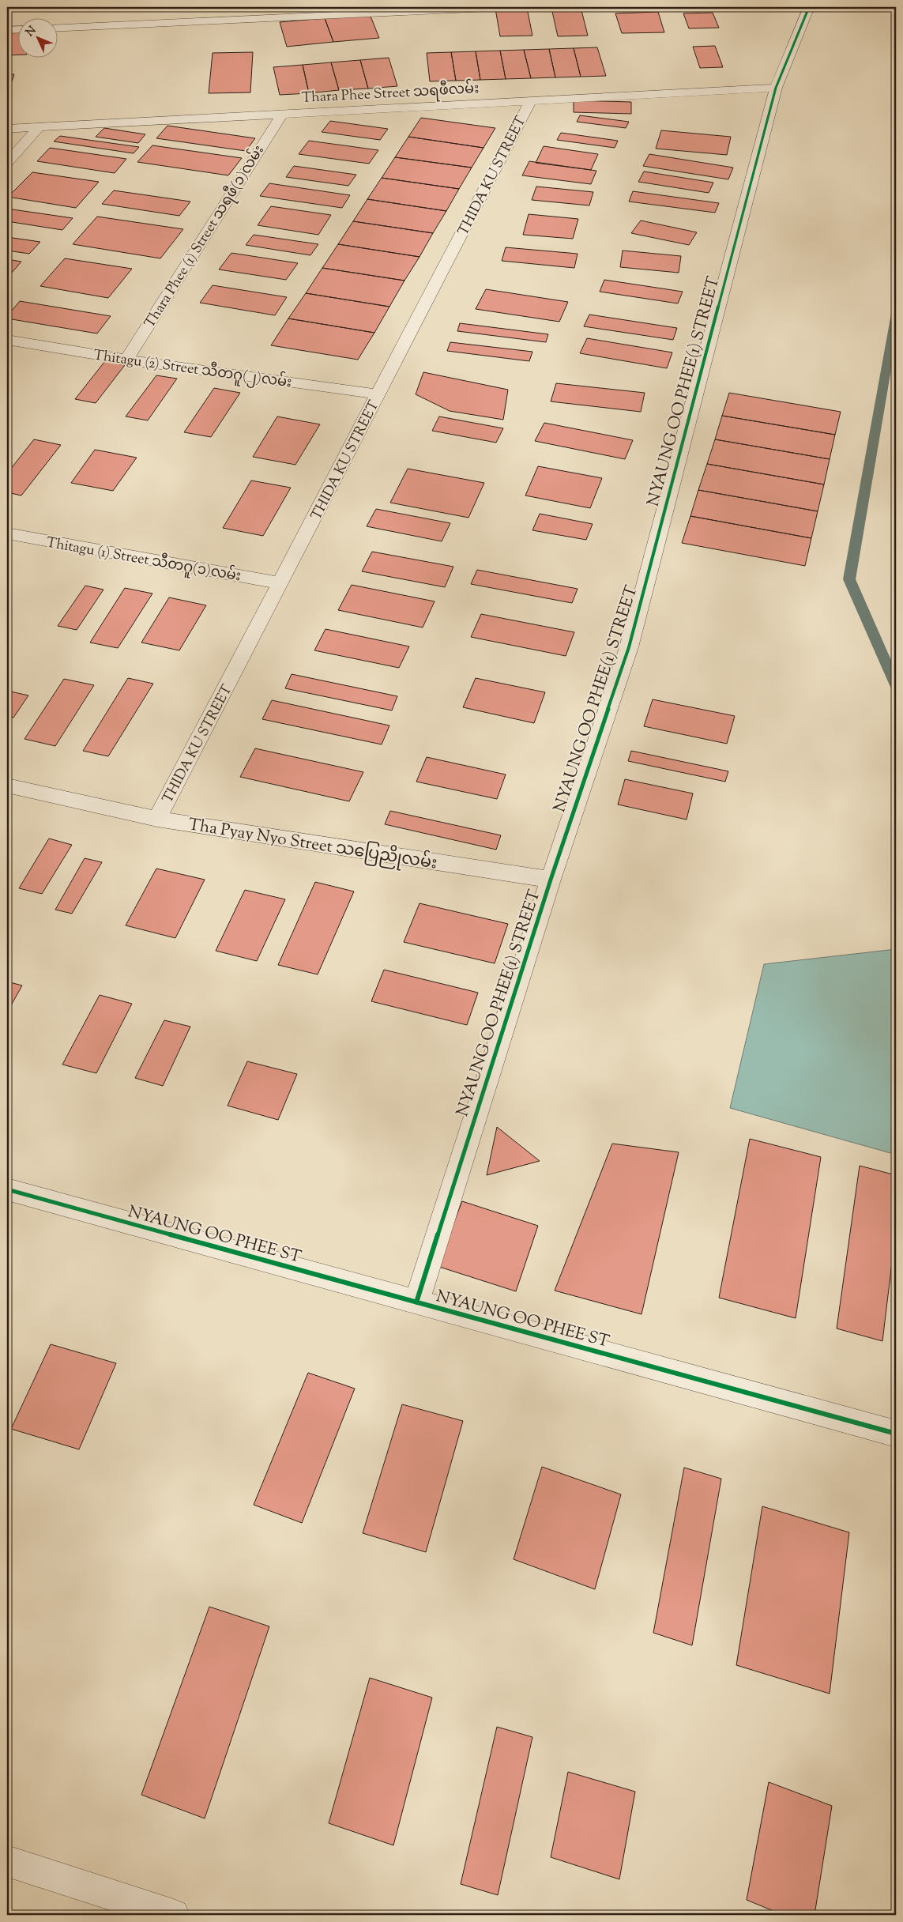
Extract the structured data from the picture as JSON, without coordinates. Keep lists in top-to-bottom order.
{
  "streets": {
    "street": [
      "Thara Phee Street သရဖီလမ်း",
      "THIDA KU STREET",
      "Thara Phee (1) Street သရဖီ(၁)လမ်း",
      "Thitagu (2) Street သီတဂူ(၂)လမ်း",
      "NYAUNG OO PHEE(1) STREET",
      "Thitagu (1) Street သီတဂူ(၁)လမ်း",
      "Tha Pyay Nyo Street သပြေညိုလမ်း",
      "NYAUNG OO PHEE ST"
    ]
  },
  "crossings": [
    ["Thara Phee Street သရဖီလမ်း", "THIDA KU STREET"],
    ["Thara Phee Street သရဖီလမ်း", "Thara Phee (1) Street သရဖီ(၁)လမ်း"],
    ["Thara Phee Street သရဖီလမ်း", "NYAUNG OO PHEE(1) STREET"],
    ["THIDA KU STREET", "Thitagu (2) Street သီတဂူ(၂)လမ်း"],
    ["THIDA KU STREET", "Thitagu (1) Street သီတဂူ(၁)လမ်း"],
    ["THIDA KU STREET", "Tha Pyay Nyo Street သပြေညိုလမ်း"],
    ["Thara Phee (1) Street သရဖီ(၁)လမ်း", "Thitagu (2) Street သီတဂူ(၂)လမ်း"],
    ["NYAUNG OO PHEE(1) STREET", "Tha Pyay Nyo Street သပြေညိုလမ်း"],
    ["NYAUNG OO PHEE(1) STREET", "NYAUNG OO PHEE ST"]
  ],
  "north": "top left"
}
